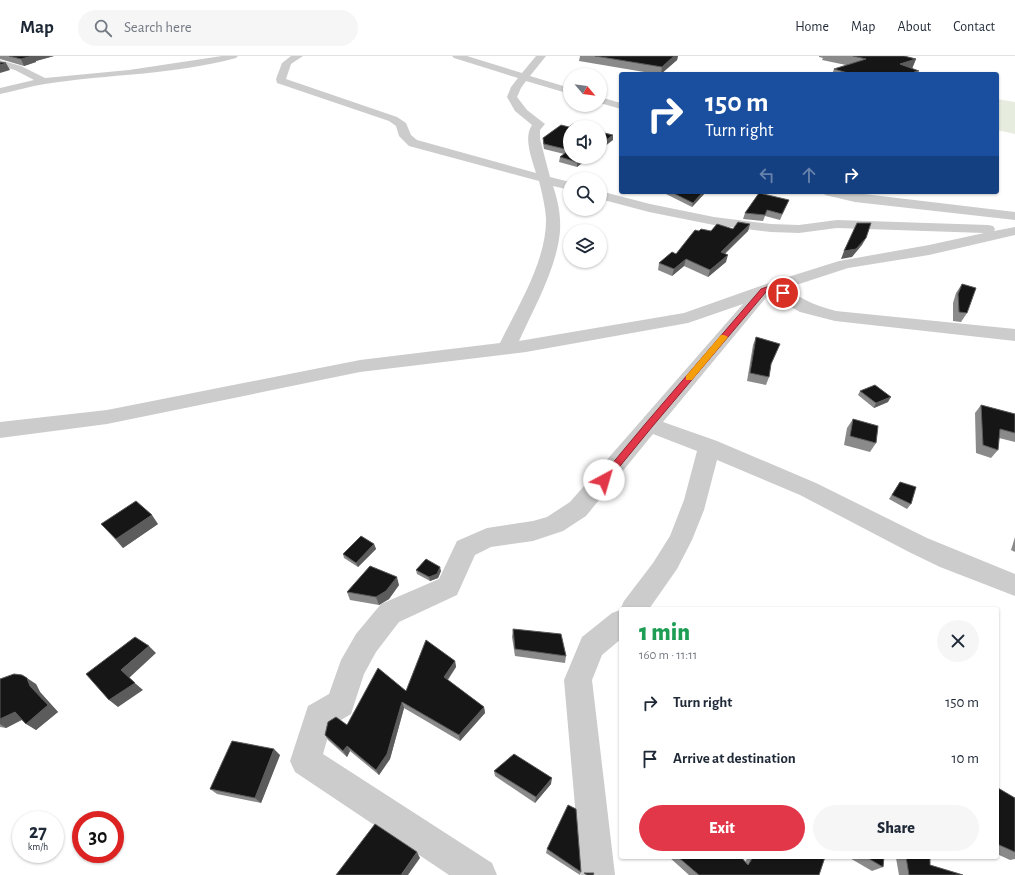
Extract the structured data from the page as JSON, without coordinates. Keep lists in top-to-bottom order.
{
  "north": "bottom right",
  "page": {
    "header": "Map",
    "search": "Search here",
    "nav": [
      "Home",
      "Map",
      "About",
      "Contact"
    ],
    "turn": ["150 m", "Turn right"],
    "heading": ["1 min", "160 m · 11:11"],
    "list": [
      {
        "name": "Turn right",
        "value": "150 m"
      },
      {
        "name": "Arrive at destination",
        "value": "10 m"
      }
    ],
    "buttons": ["Exit", "Share"],
    "speed": "27 km/h",
    "limit": "30"
  }
}
